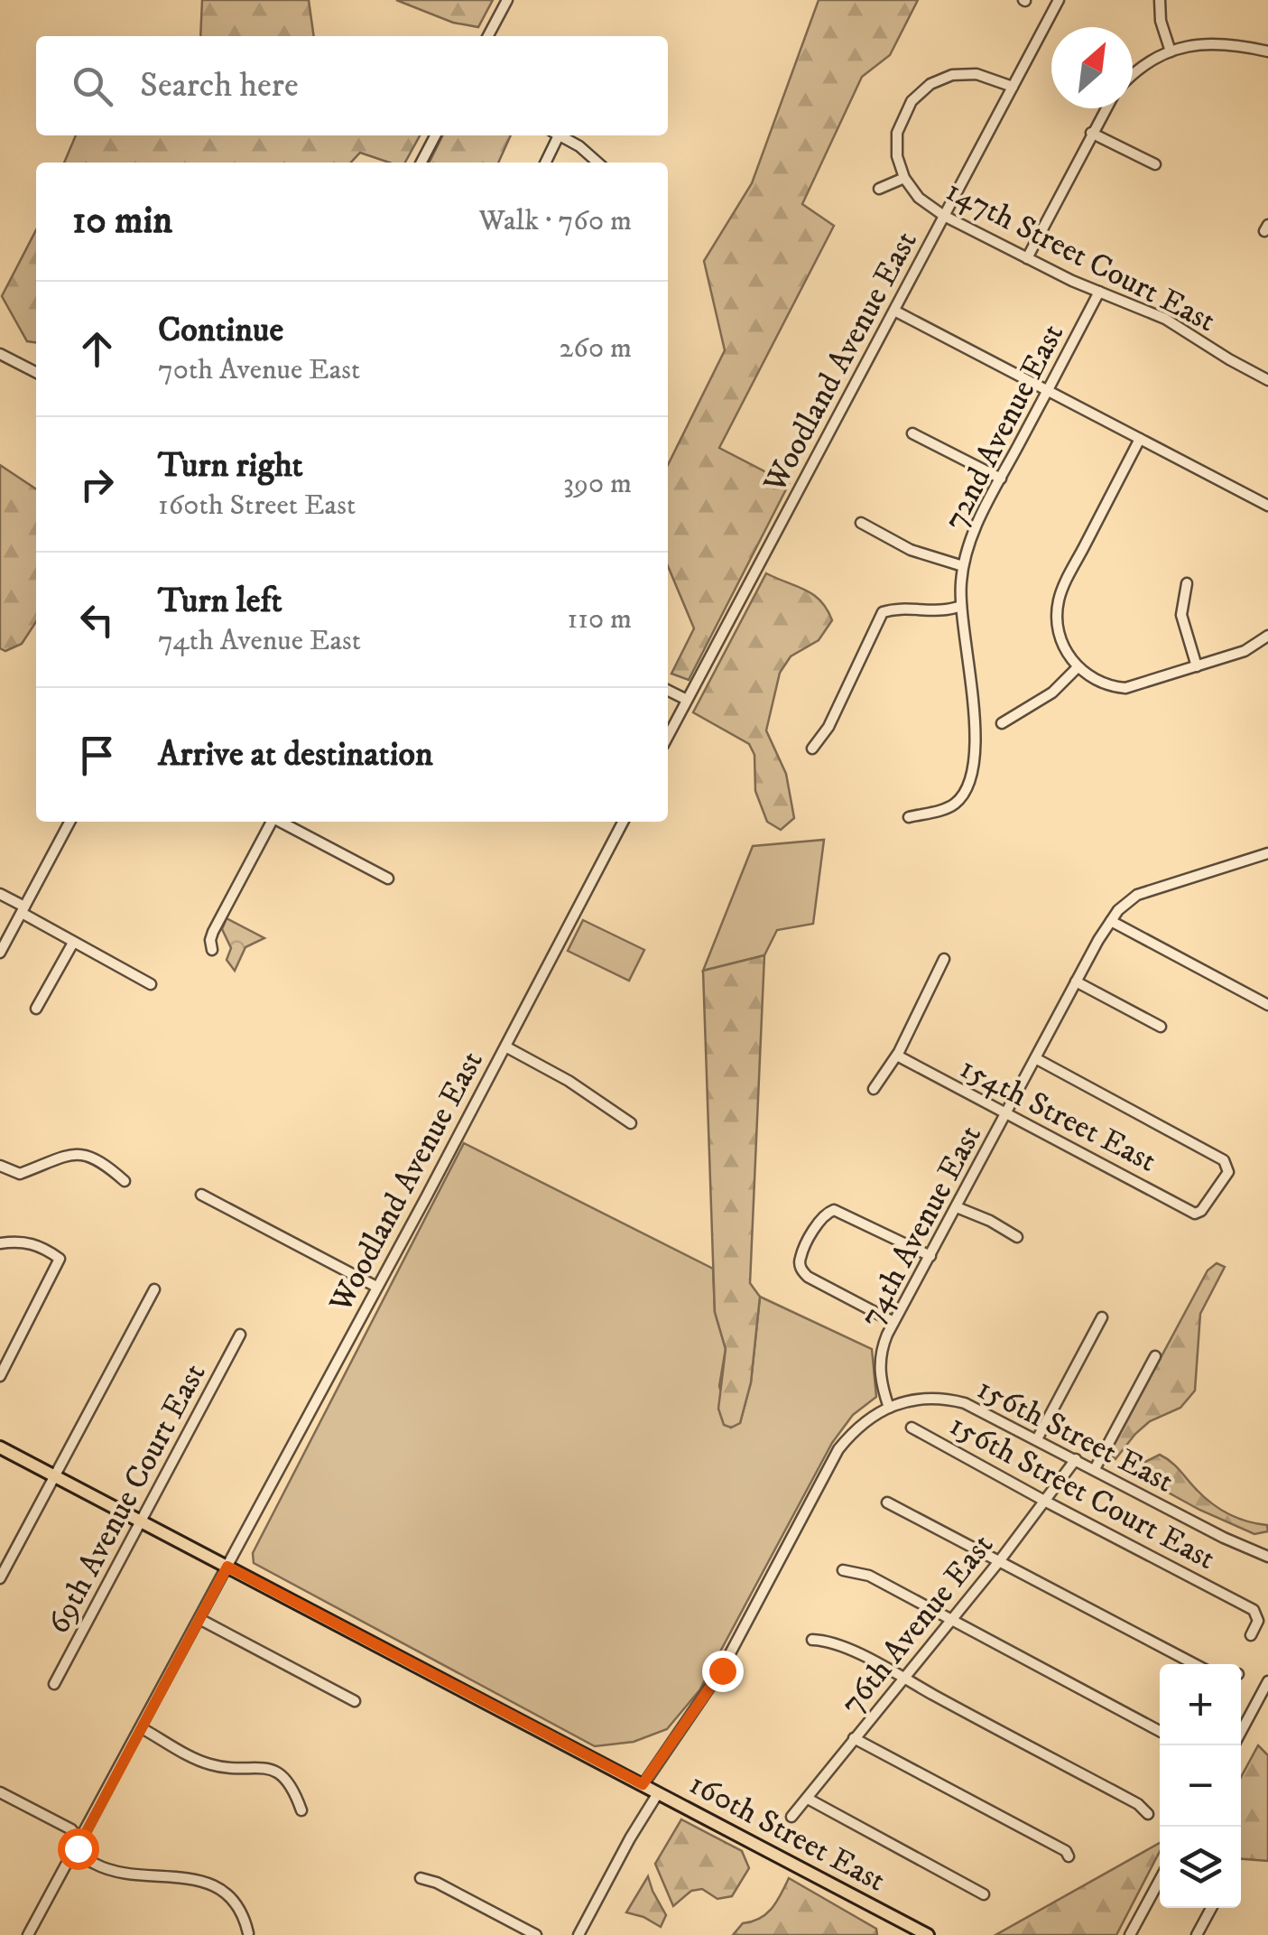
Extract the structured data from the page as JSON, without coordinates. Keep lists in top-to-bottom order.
{
  "streets": {
    "main road": ["160th Street East"],
    "street": [
      "147th Street Court East",
      "Woodland Avenue East",
      "72nd Avenue East",
      "154th Street East",
      "74th Avenue East",
      "156th Street East",
      "156th Street Court East",
      "69th Avenue Court East",
      "76th Avenue East"
    ]
  },
  "crossings": [
    ["147th Street Court East", "Woodland Avenue East"],
    ["147th Street Court East", "72nd Avenue East"],
    ["Woodland Avenue East", "160th Street East"],
    ["154th Street East", "74th Avenue East"],
    ["74th Avenue East", "156th Street East"],
    ["156th Street East", "76th Avenue East"],
    ["156th Street Court East", "76th Avenue East"],
    ["69th Avenue Court East", "160th Street East"]
  ],
  "north": "top right",
  "page": {
    "search": "Search here",
    "heading": ["10 min", "Walk · 760 m"],
    "list": [
      ["Continue", "70th Avenue East", "260 m"],
      ["Turn right", "160th Street East", "390 m"],
      ["Turn left", "74th Avenue East", "110 m"],
      "Arrive at destination"
    ],
    "map_buttons": ["+", "−"]
  }
}
